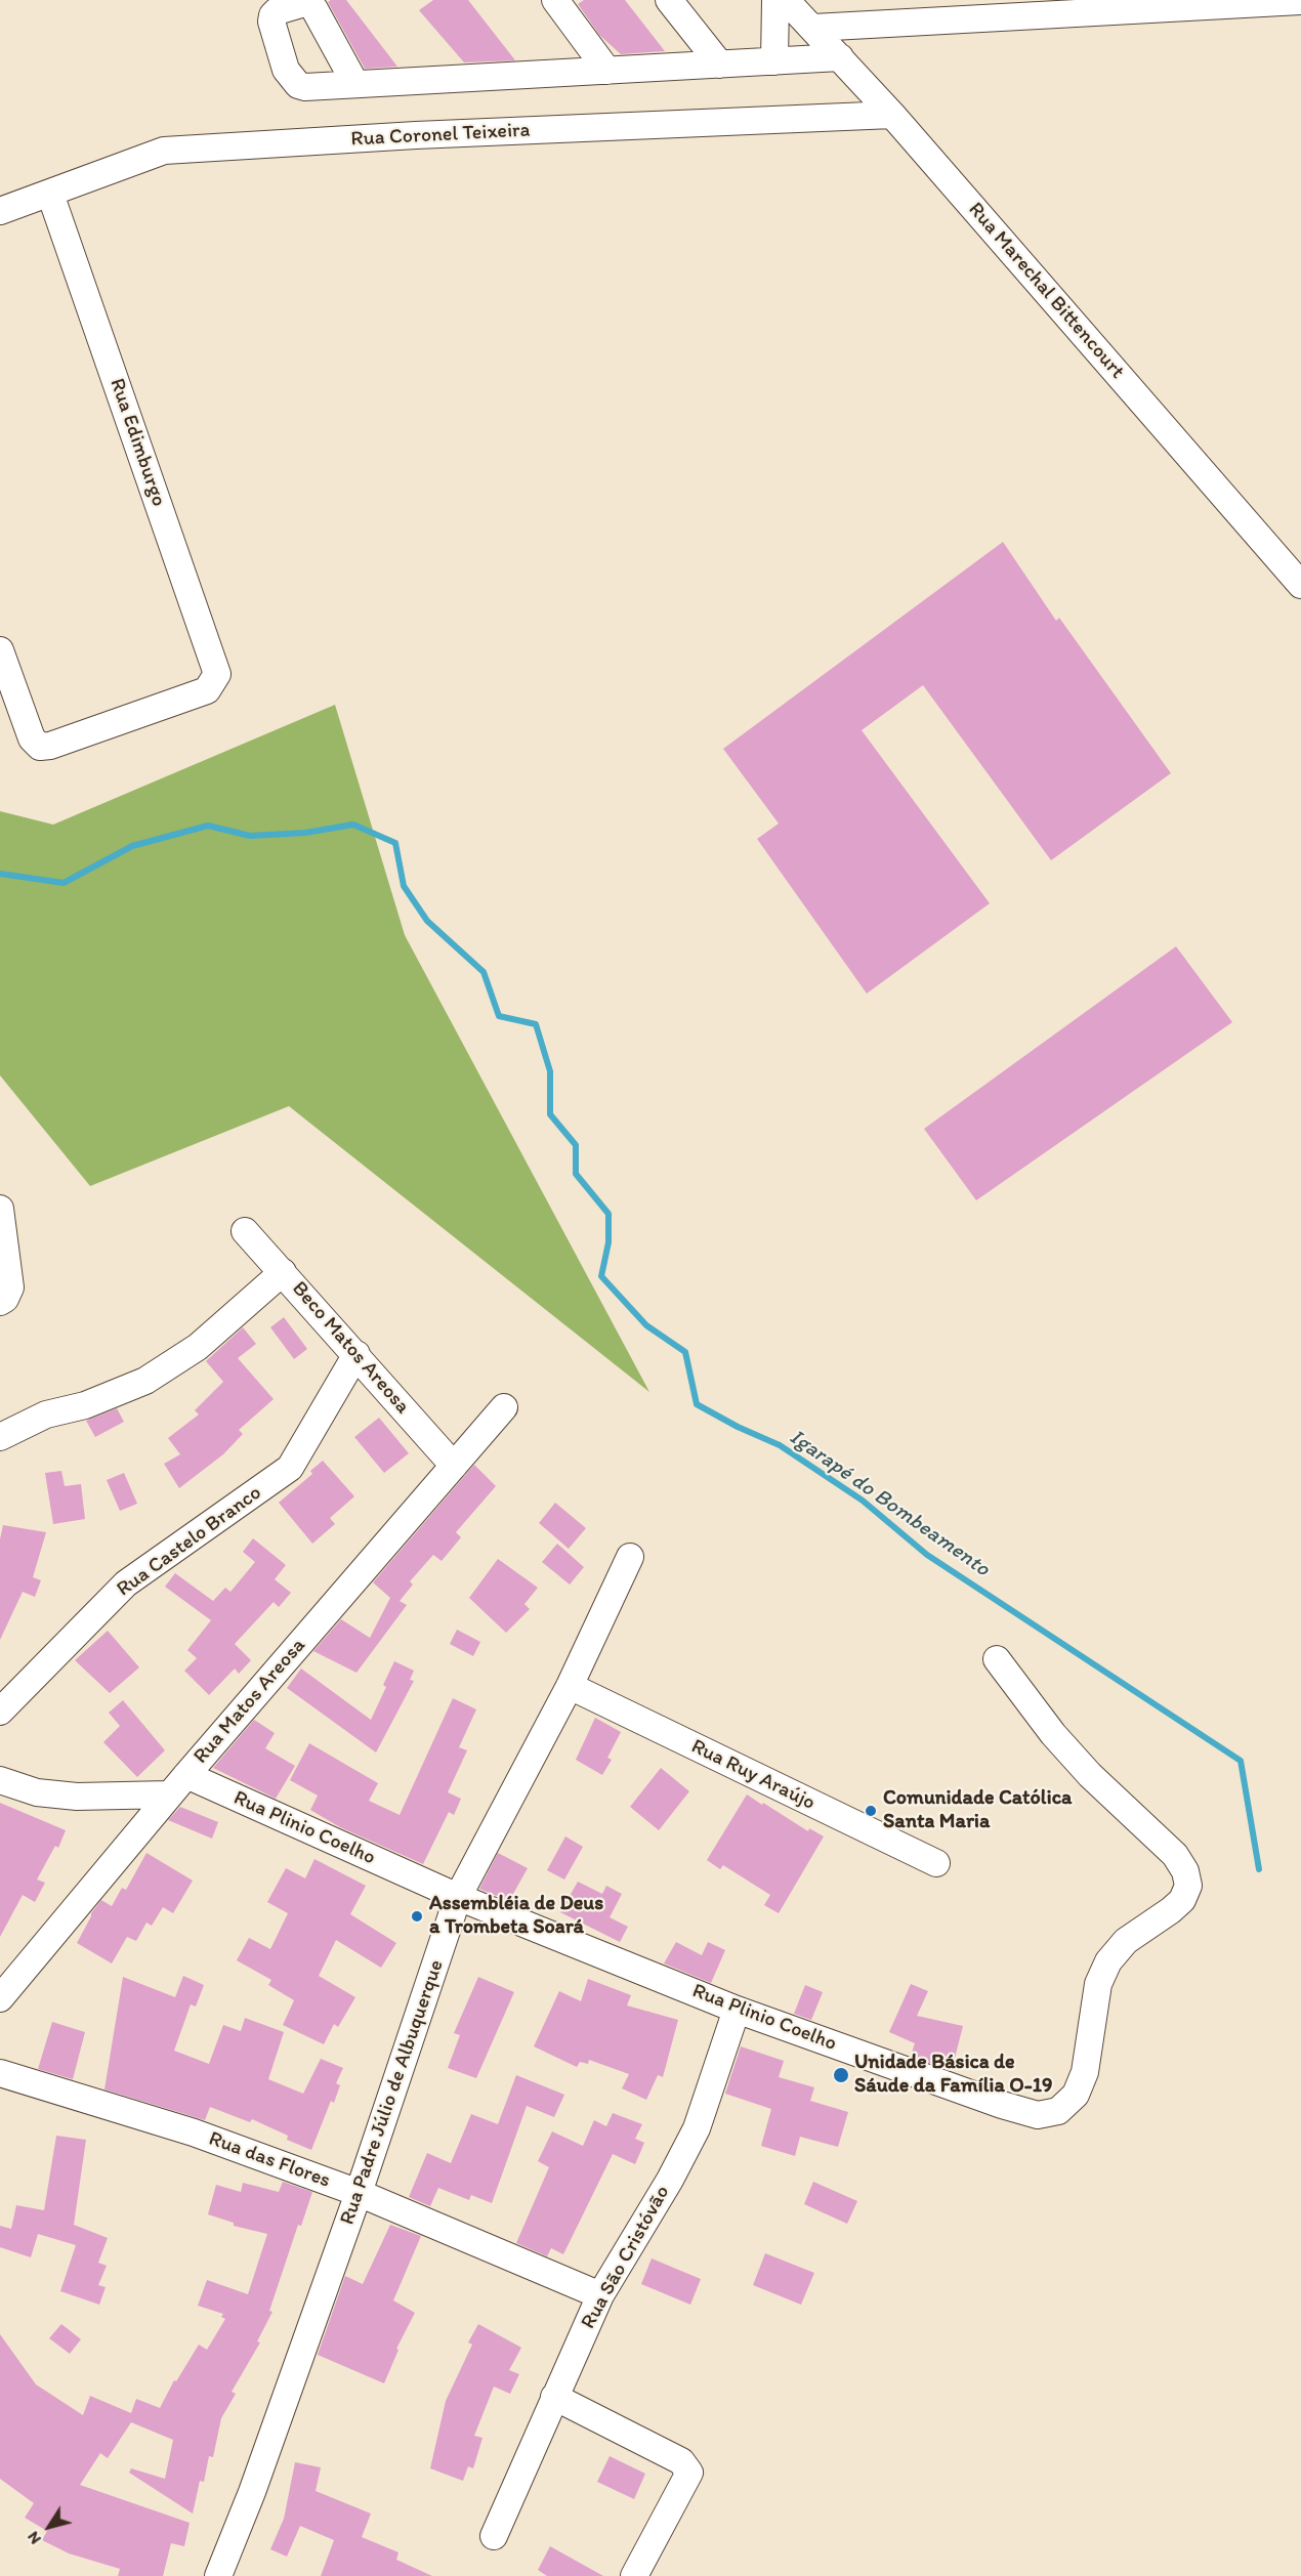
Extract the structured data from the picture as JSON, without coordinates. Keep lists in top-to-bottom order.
{
  "streets": {
    "street": [
      "Rua Coronel Teixeira",
      "Rua Marechal Bittencourt",
      "Rua Edimburgo",
      "Beco Matos Areosa",
      "Rua Castelo Branco",
      "Rua Matos Areosa",
      "Rua Ruy Araújo",
      "Rua Plinio Coelho",
      "Rua Padre Júlio de Albuquerque",
      "Rua das Flores",
      "Rua São Cristóvão"
    ]
  },
  "crossings": [
    ["Rua Coronel Teixeira", "Rua Marechal Bittencourt"],
    ["Rua Coronel Teixeira", "Rua Edimburgo"],
    ["Beco Matos Areosa", "Rua Castelo Branco"],
    ["Beco Matos Areosa", "Rua Matos Areosa"],
    ["Rua Matos Areosa", "Rua Plinio Coelho"],
    ["Rua Ruy Araújo", "Rua Padre Júlio de Albuquerque"],
    ["Rua Plinio Coelho", "Rua Padre Júlio de Albuquerque"],
    ["Rua Plinio Coelho", "Rua São Cristóvão"],
    ["Rua Padre Júlio de Albuquerque", "Rua das Flores"],
    ["Rua das Flores", "Rua São Cristóvão"]
  ],
  "water": ["Igarapé do Bombeamento"],
  "places": ["Comunidade Católica Santa Maria", "Assembléia de Deus a Trombeta Soará", "Unidade Básica de Sáude da Família O-19"],
  "north": "bottom left"
}
